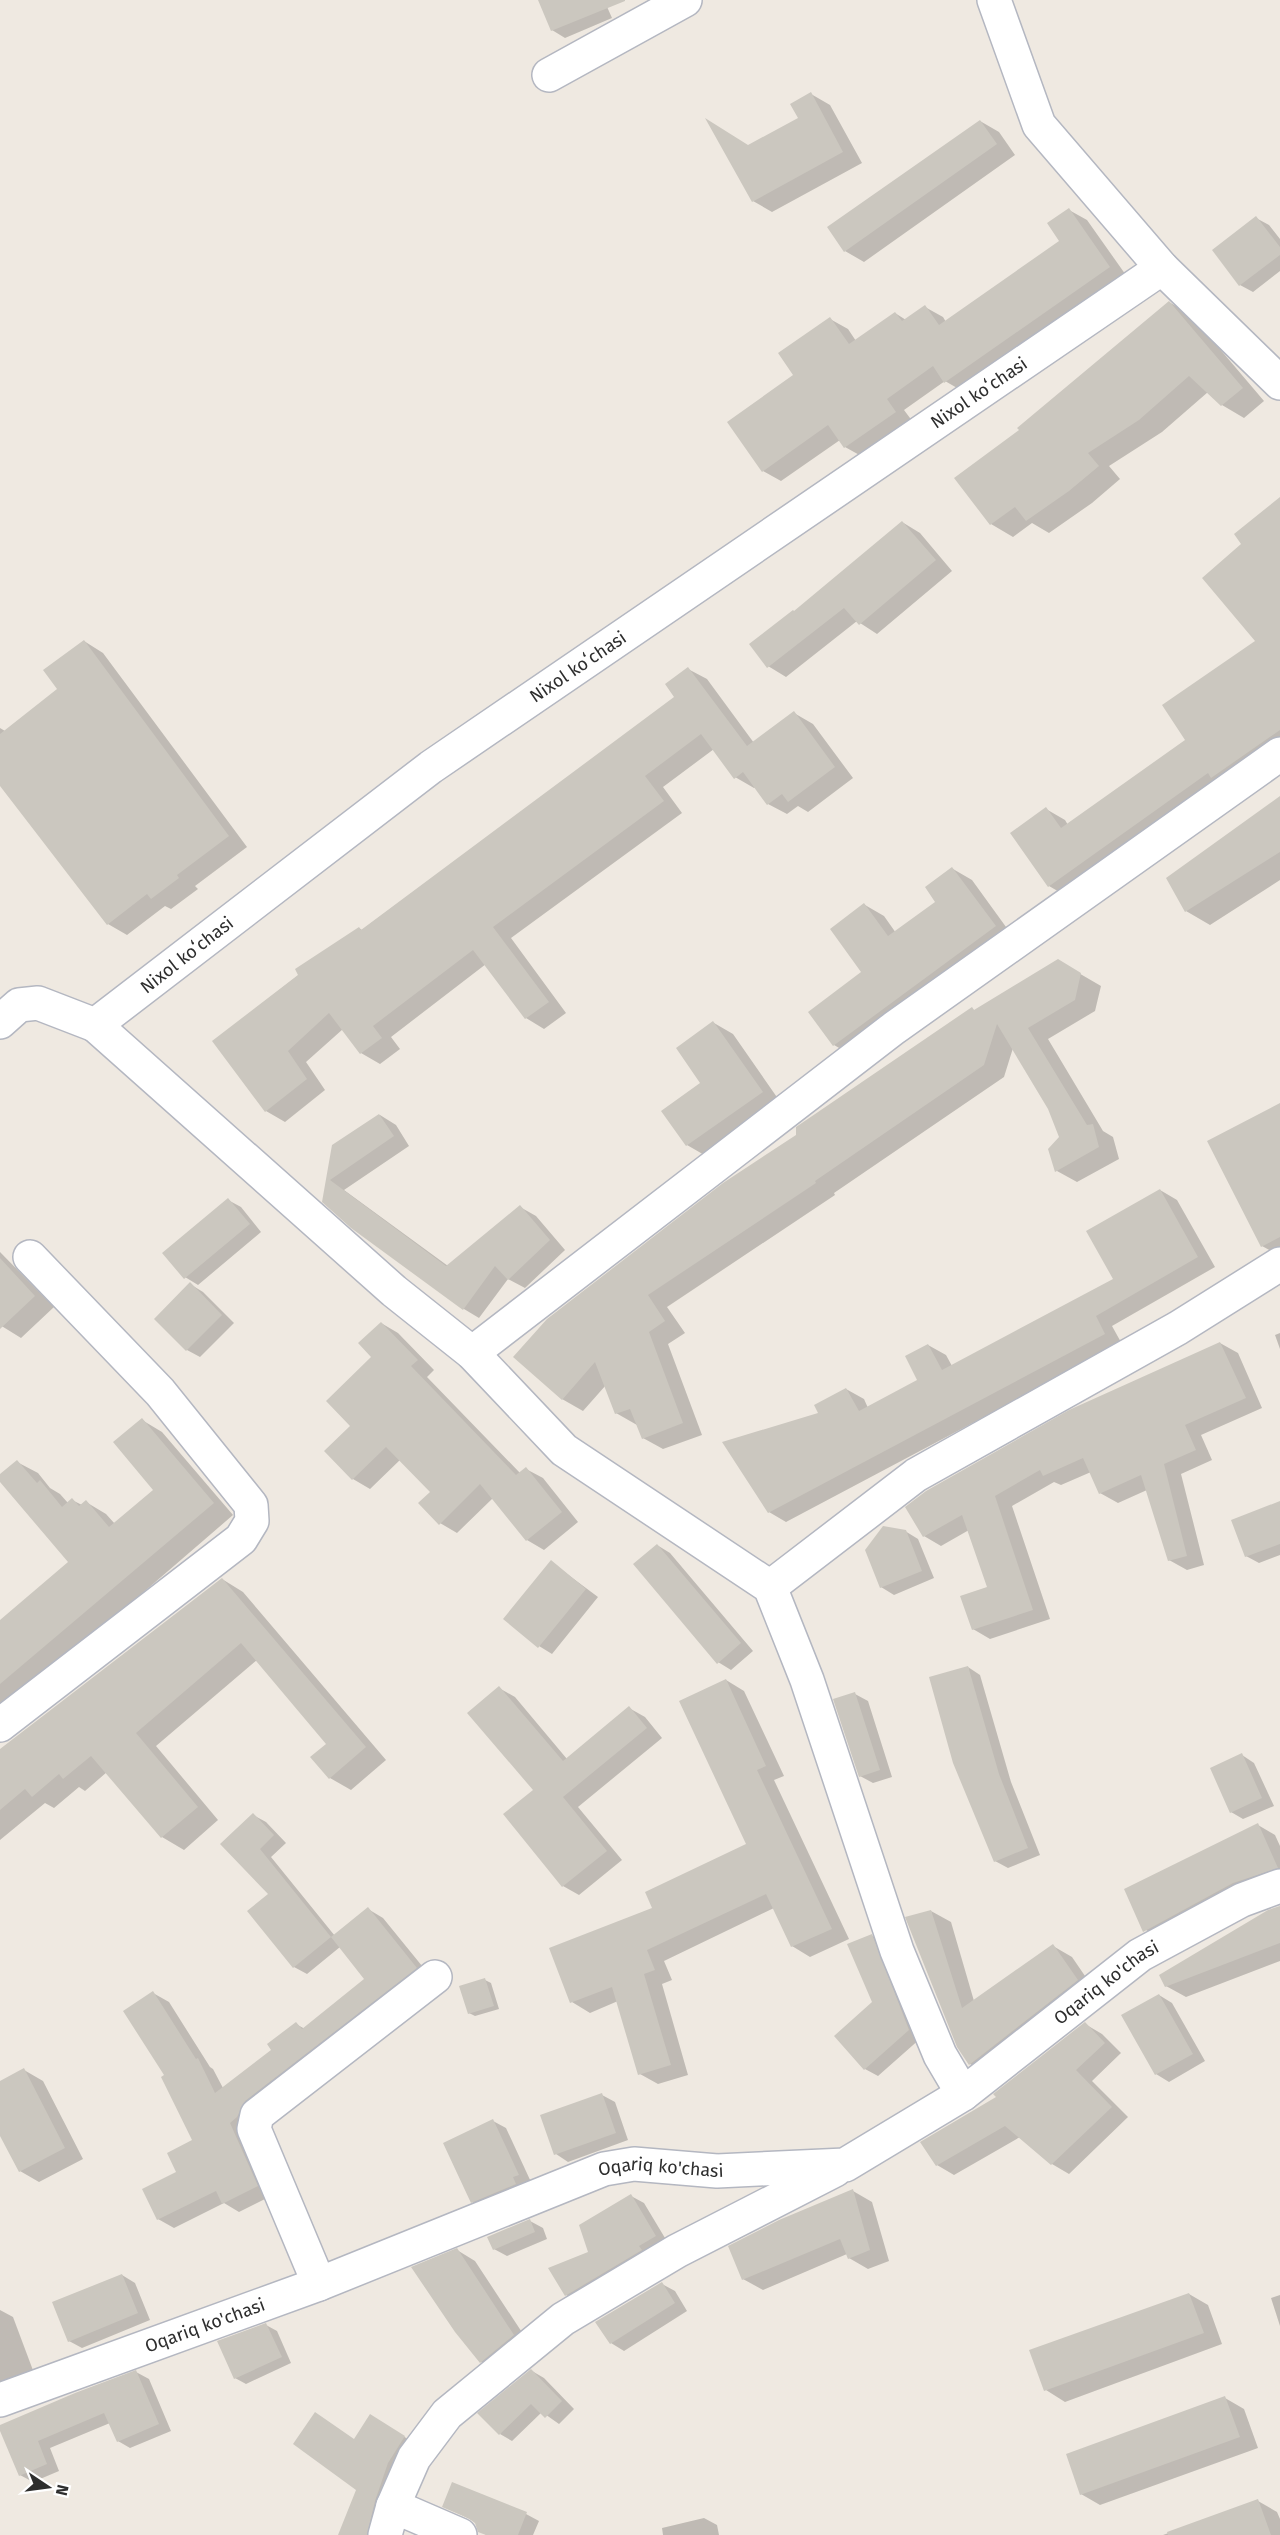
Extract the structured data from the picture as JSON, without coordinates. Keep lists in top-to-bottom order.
{
  "streets": {
    "street": ["Nixol koʻchasi", "Oqariq ko'chasi"]
  },
  "north": "right"
}
